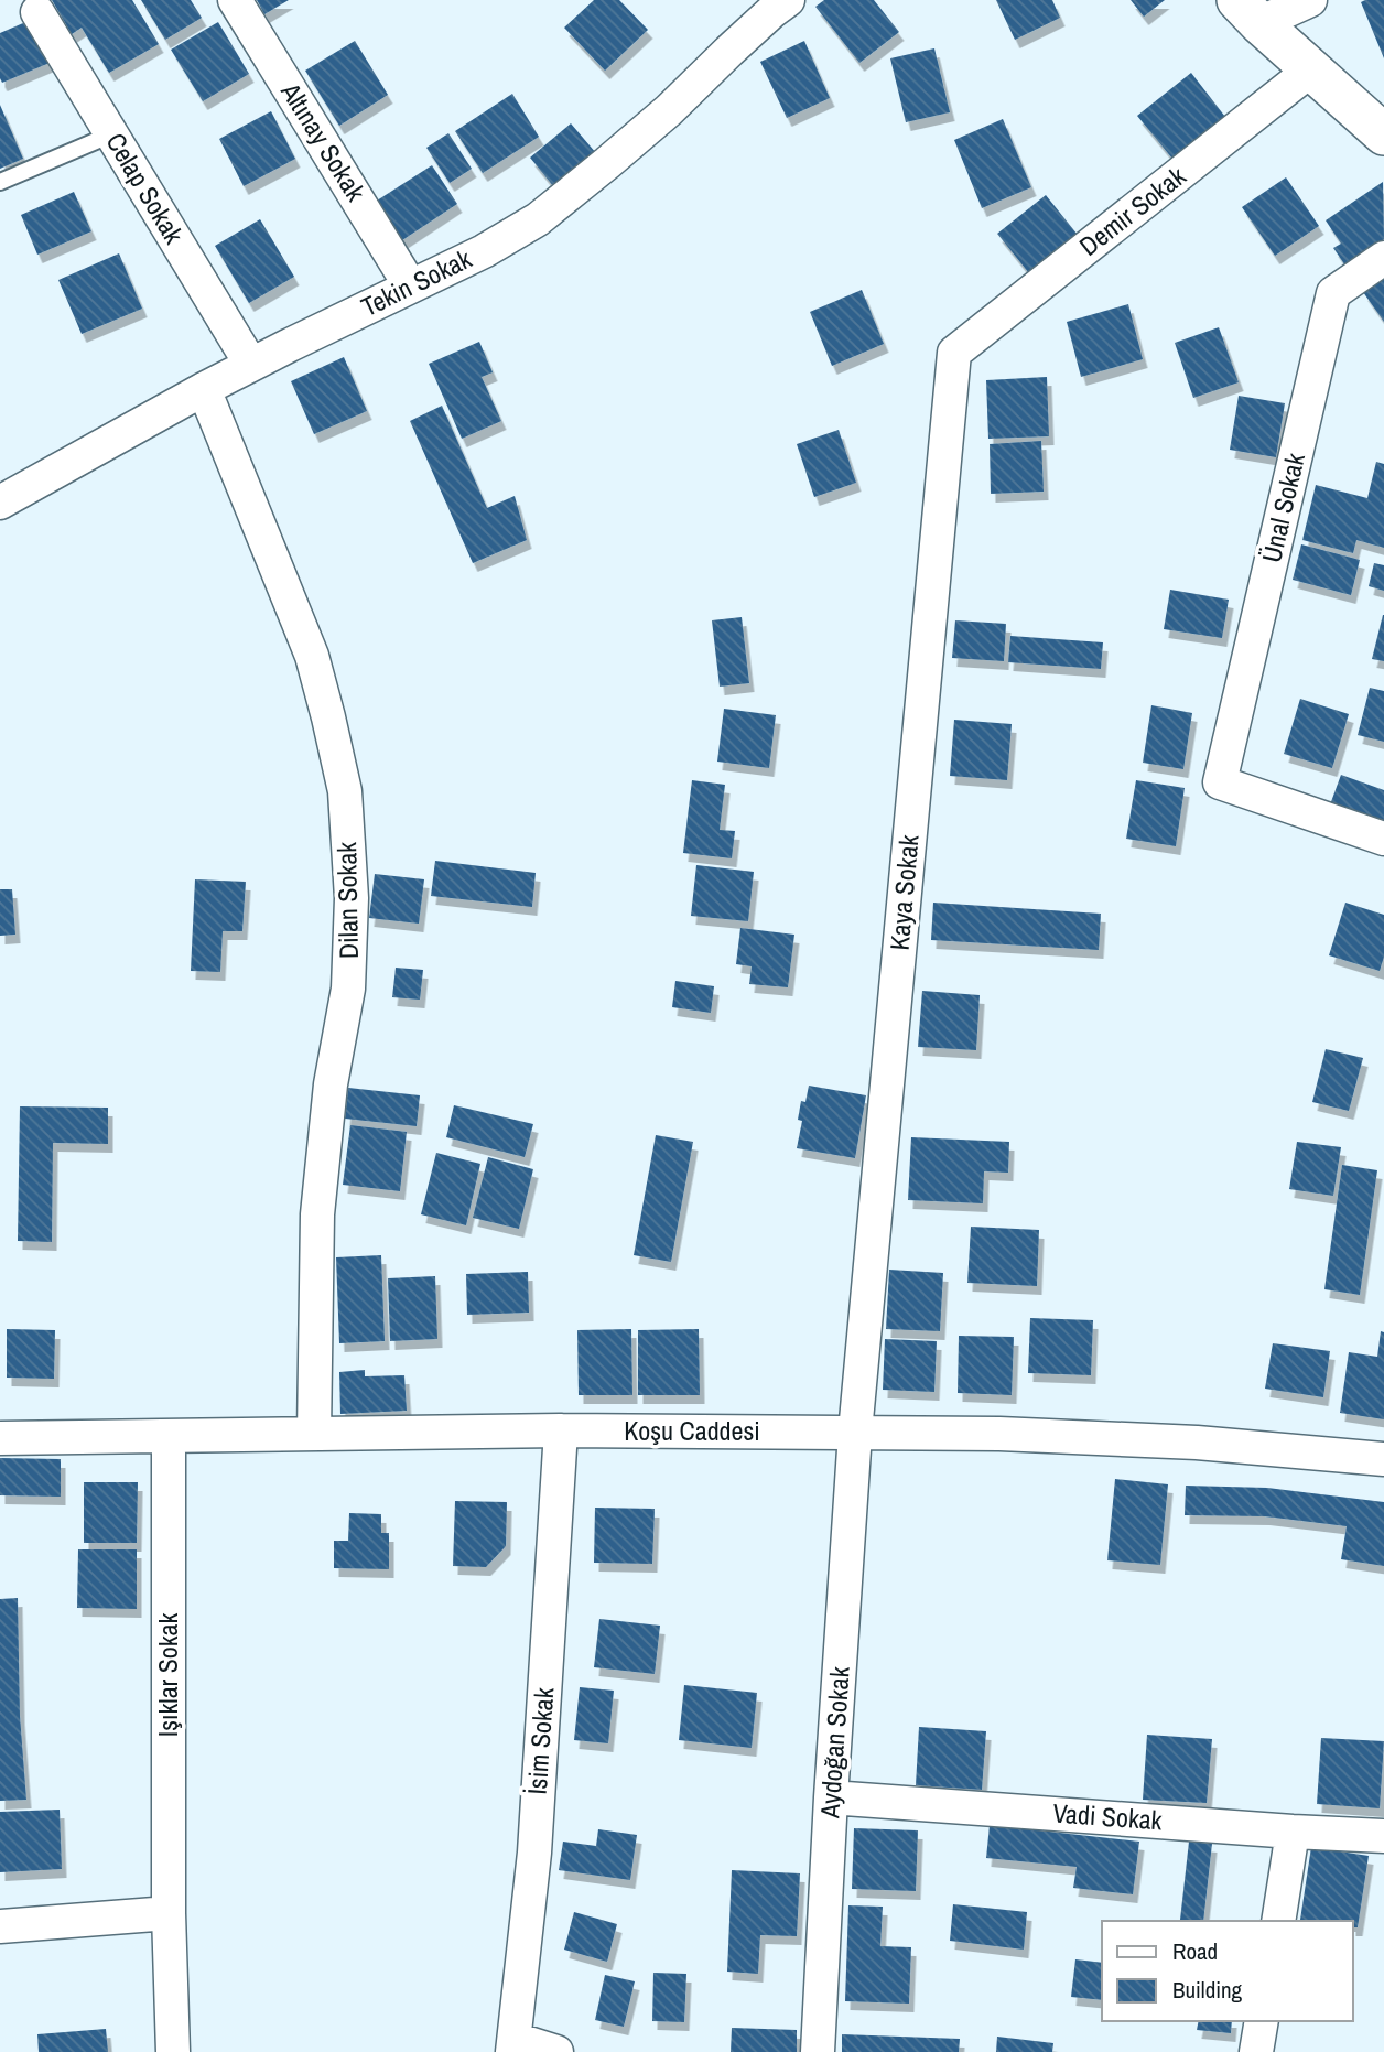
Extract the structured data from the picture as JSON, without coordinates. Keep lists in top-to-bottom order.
{
  "streets": {
    "street": [
      "Altınay Sokak",
      "Celap Sokak",
      "Demir Sokak",
      "Tekin Sokak",
      "Ünal Sokak",
      "Kaya Sokak",
      "Dilan Sokak",
      "Koşu Caddesi",
      "Işıklar Sokak",
      "İsim Sokak",
      "Aydoğan Sokak",
      "Vadi Sokak"
    ]
  },
  "crossings": [
    ["Altınay Sokak", "Tekin Sokak"],
    ["Celap Sokak", "Tekin Sokak"],
    ["Demir Sokak", "Kaya Sokak"],
    ["Tekin Sokak", "Dilan Sokak"],
    ["Kaya Sokak", "Koşu Caddesi"],
    ["Kaya Sokak", "Aydoğan Sokak"],
    ["Dilan Sokak", "Koşu Caddesi"],
    ["Koşu Caddesi", "Işıklar Sokak"],
    ["Koşu Caddesi", "İsim Sokak"],
    ["Koşu Caddesi", "Aydoğan Sokak"],
    ["Aydoğan Sokak", "Vadi Sokak"]
  ],
  "legend": ["Road", "Building"]
}
